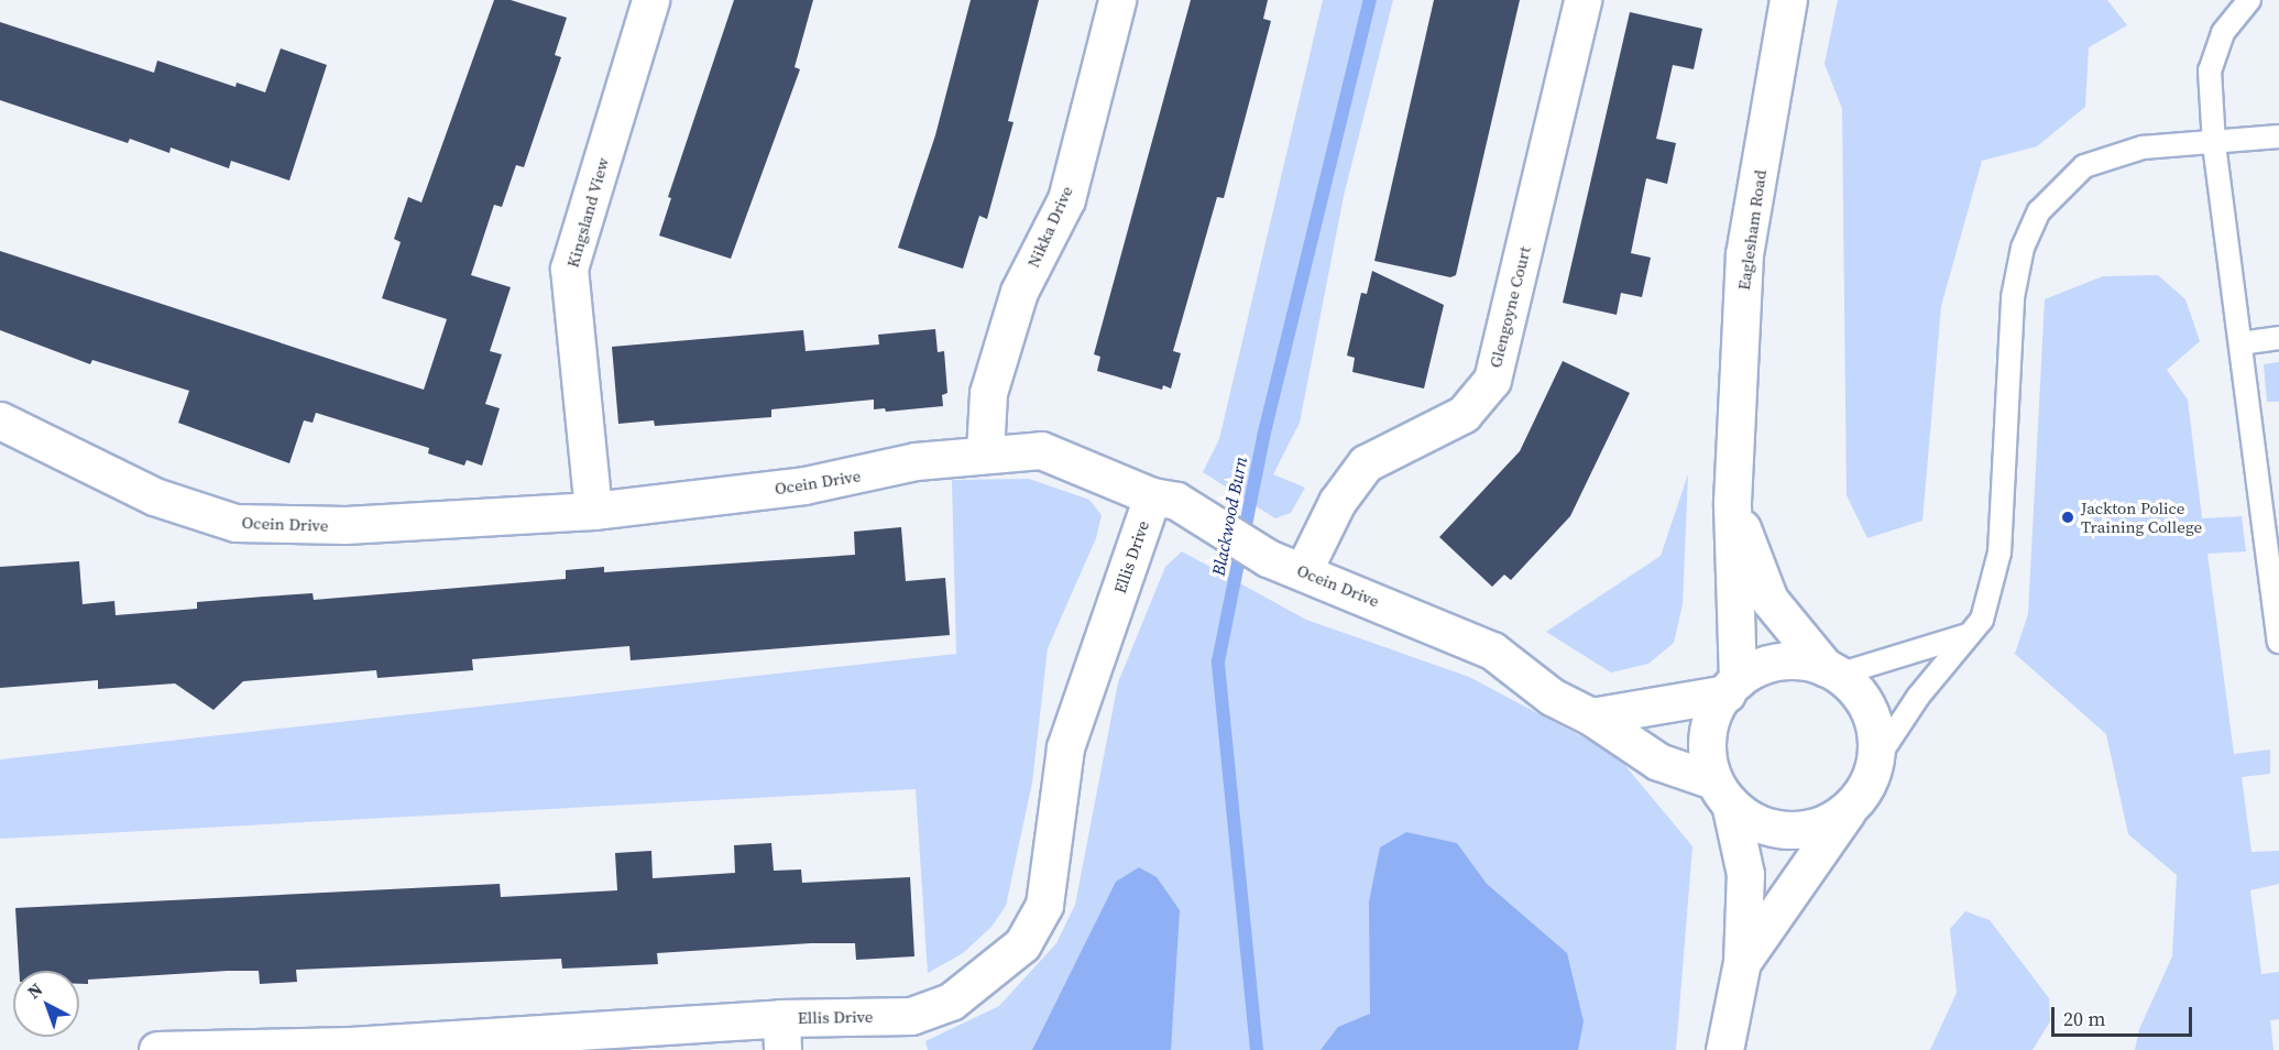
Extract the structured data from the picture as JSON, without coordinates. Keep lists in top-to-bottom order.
{
  "streets": {
    "street": [
      "Kingsland View",
      "Nikka Drive",
      "Eaglesham Road",
      "Glengoyne Court",
      "Ocein Drive",
      "Ellis Drive"
    ]
  },
  "crossings": [
    ["Kingsland View", "Ocein Drive"],
    ["Nikka Drive", "Ocein Drive"],
    ["Eaglesham Road", "Ocein Drive"],
    ["Glengoyne Court", "Ocein Drive"],
    ["Ocein Drive", "Ellis Drive"]
  ],
  "water": ["Blackwood Burn"],
  "places": ["Jackton Police Training College"],
  "scale_bar": "20 m",
  "north": "top left"
}
